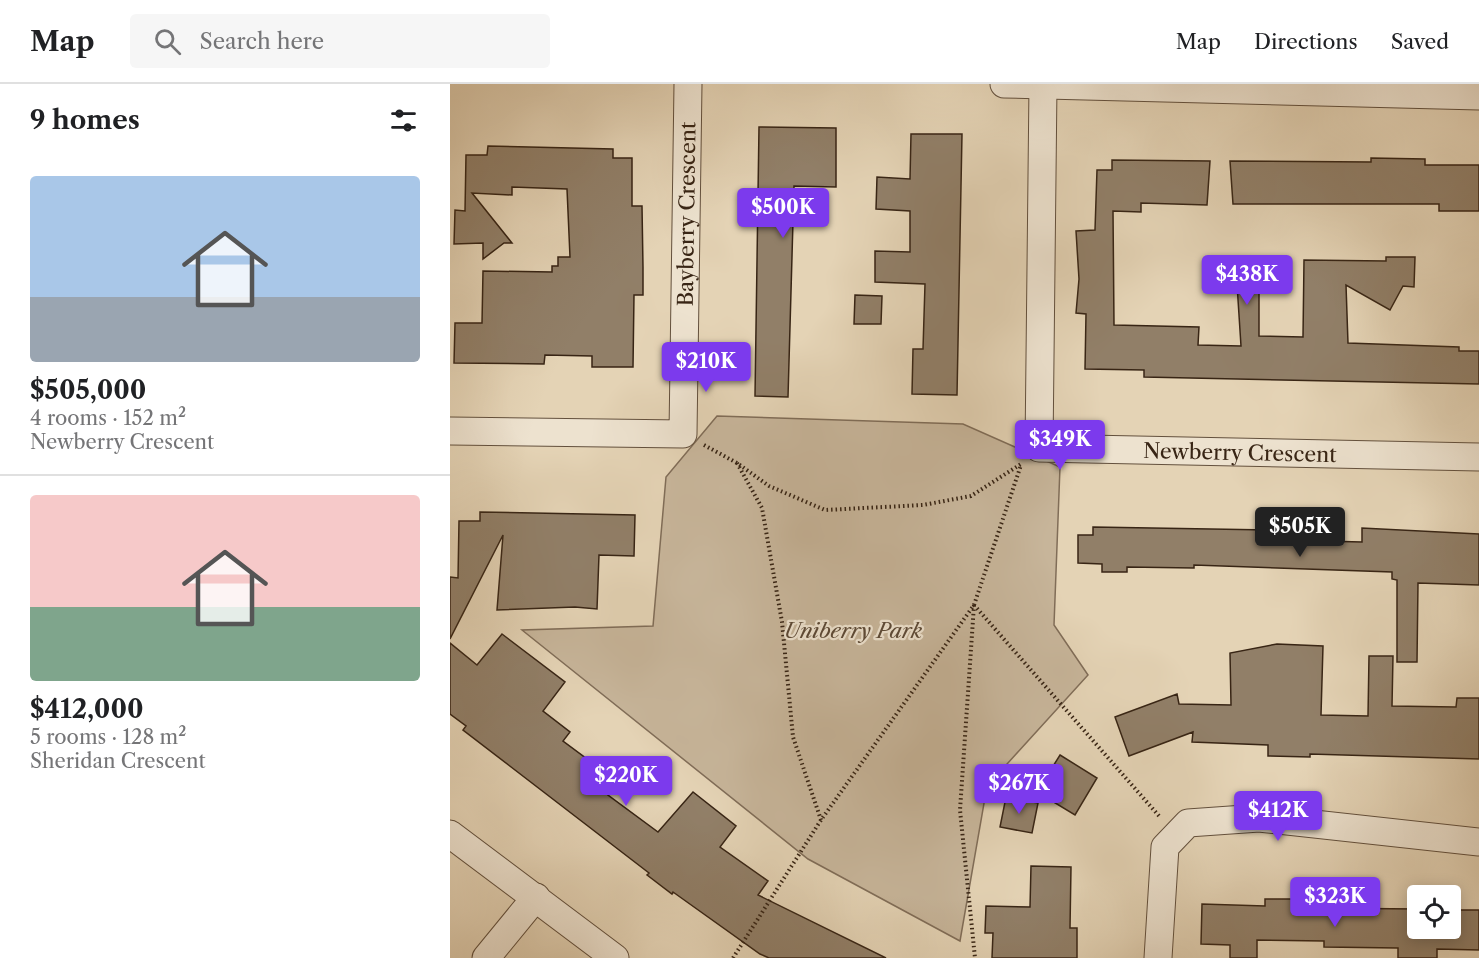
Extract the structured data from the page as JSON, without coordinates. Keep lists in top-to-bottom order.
{
  "streets": {
    "street": ["Bayberry Crescent", "Newberry Crescent"]
  },
  "parks": ["Uniberry Park"],
  "page": {
    "header": "Map",
    "search": "Search here",
    "nav": ["Map", "Directions", "Saved"],
    "heading": "9 homes",
    "list": [
      {
        "name": "$505,000",
        "note": "4 rooms · 152 m² · Newberry Crescent"
      },
      {
        "name": "$412,000",
        "note": "5 rooms · 128 m² · Sheridan Crescent"
      }
    ],
    "price": [
      "$500K",
      "$438K",
      "$210K",
      "$349K",
      "$505K",
      "$220K",
      "$267K",
      "$412K",
      "$323K"
    ]
  }
}
